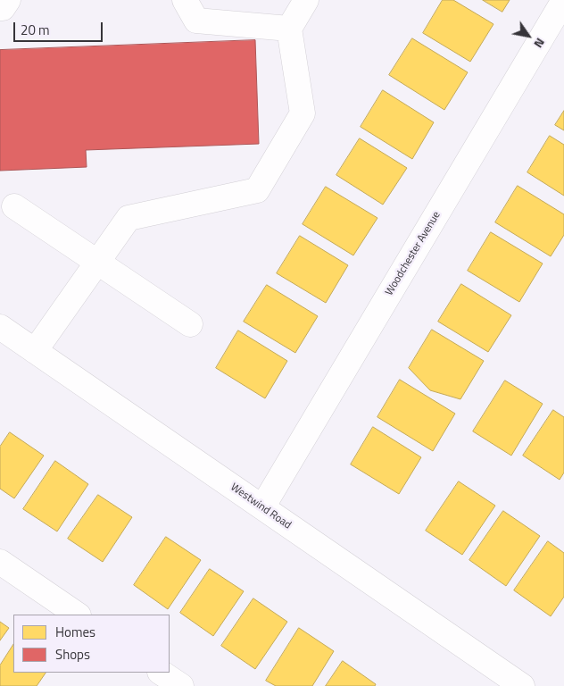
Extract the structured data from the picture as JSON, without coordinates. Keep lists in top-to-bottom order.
{
  "streets": {
    "street": ["Woodchester Avenue", "Westwind Road"]
  },
  "crossings": [
    ["Woodchester Avenue", "Westwind Road"]
  ],
  "legend": ["Homes", "Shops"],
  "scale_bar": "20 m",
  "north": "bottom right"
}
